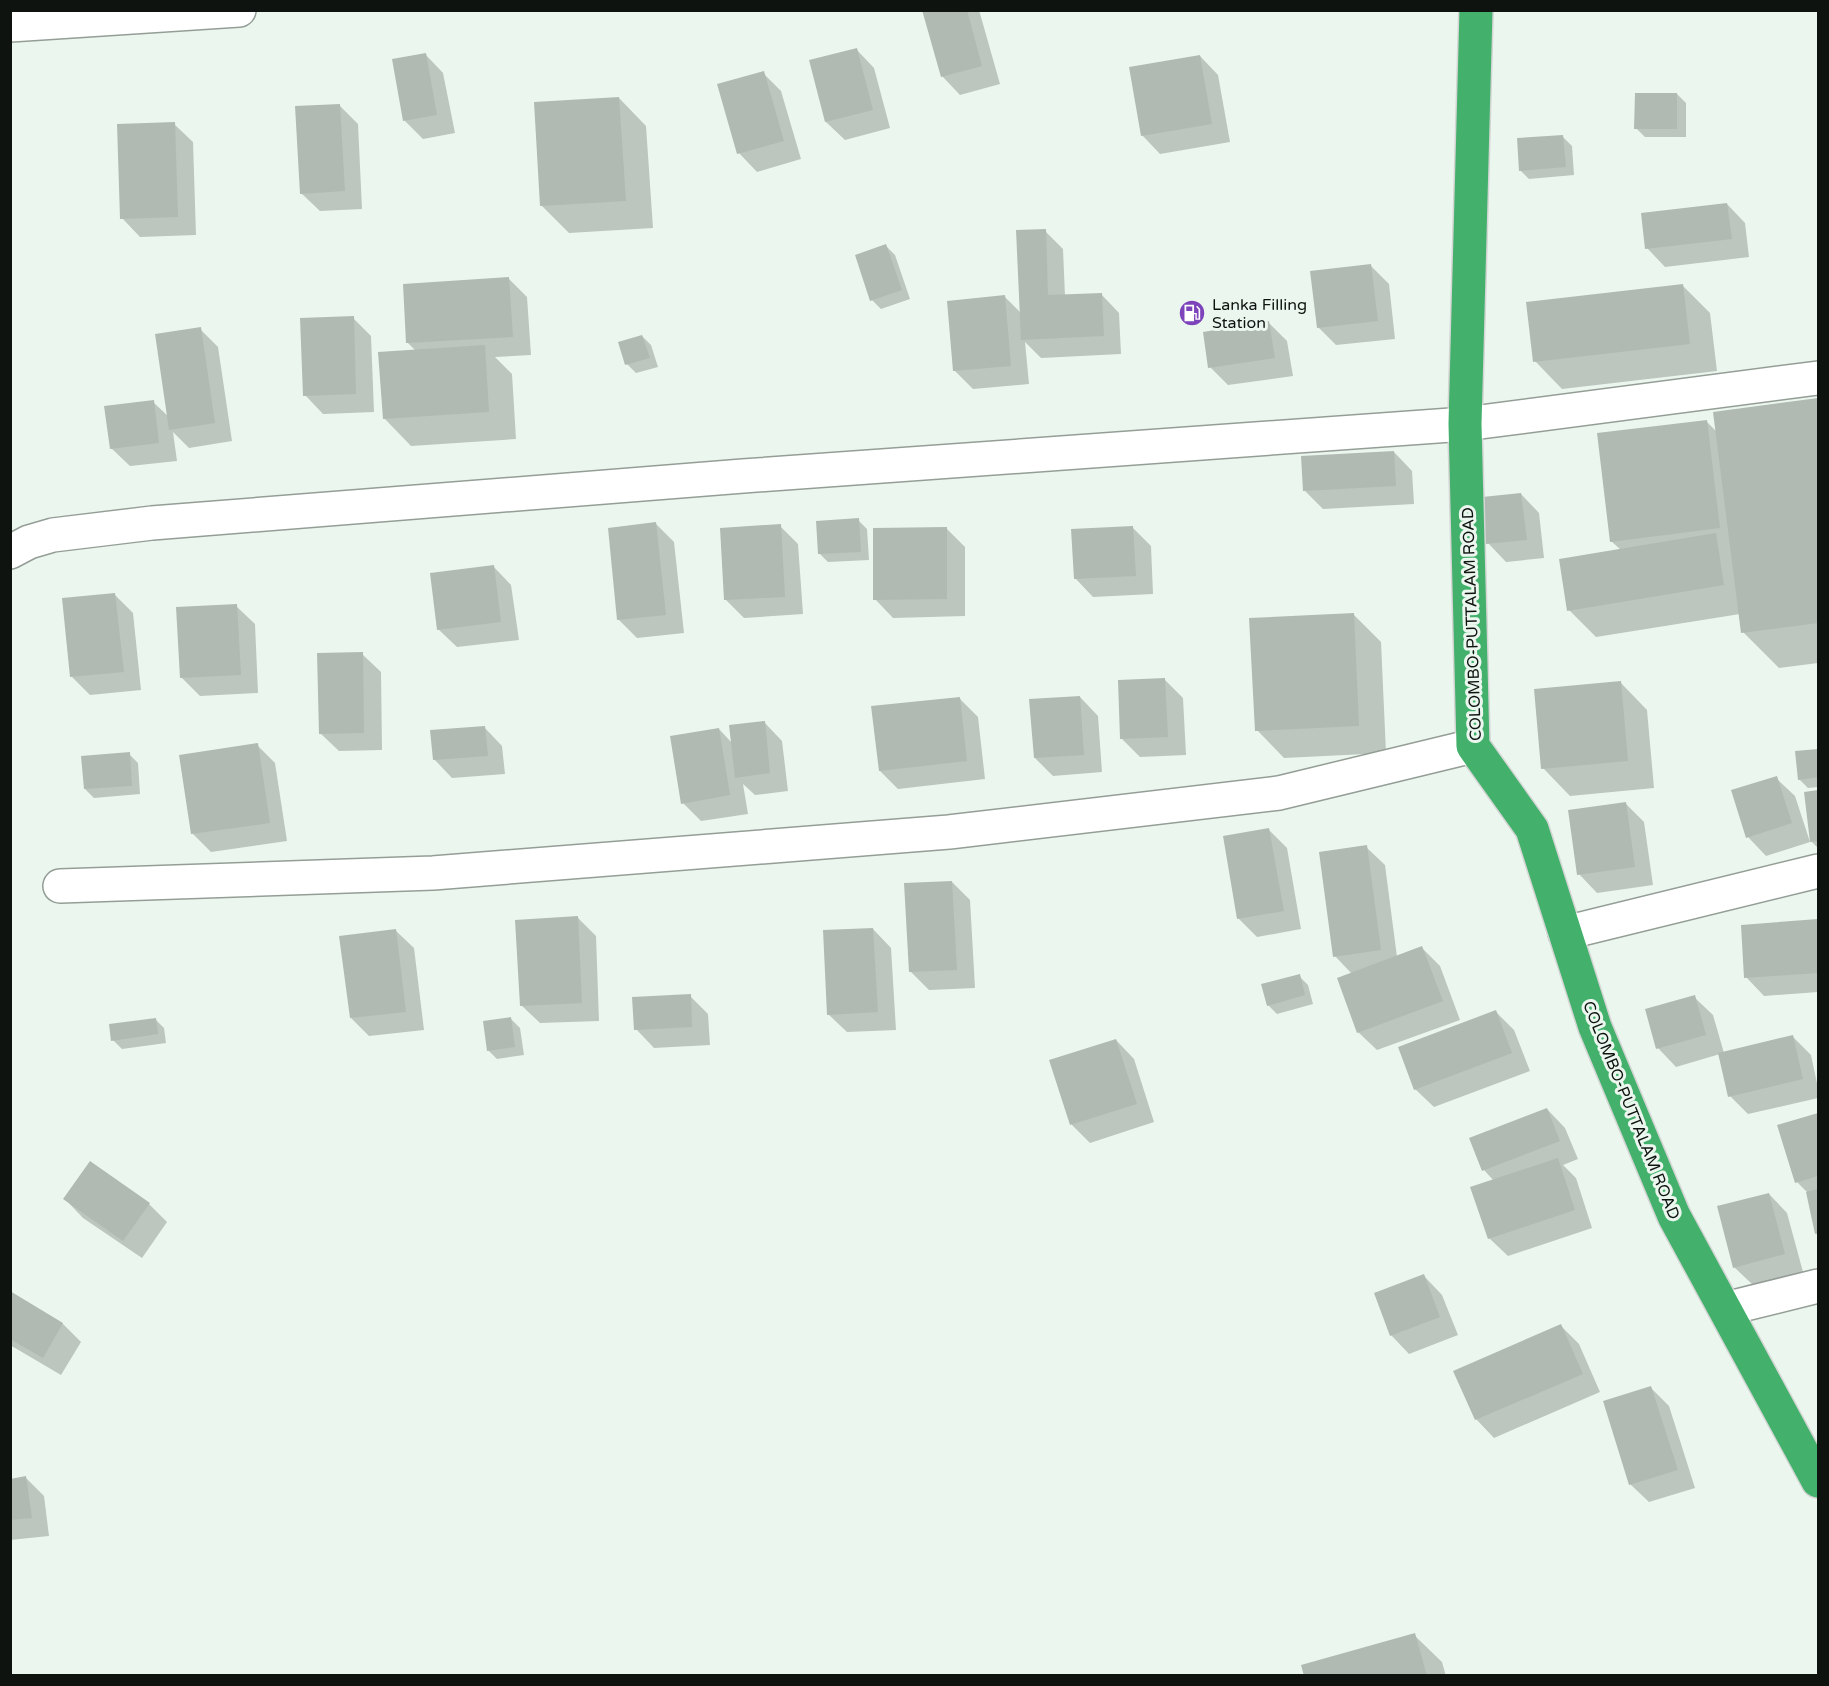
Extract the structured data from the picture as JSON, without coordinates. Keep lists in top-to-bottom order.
{
  "streets": {
    "highway": ["COLOMBO-PUTTALAM ROAD"]
  },
  "places": {
    "fuel station": ["Lanka Filling Station"]
  }
}
